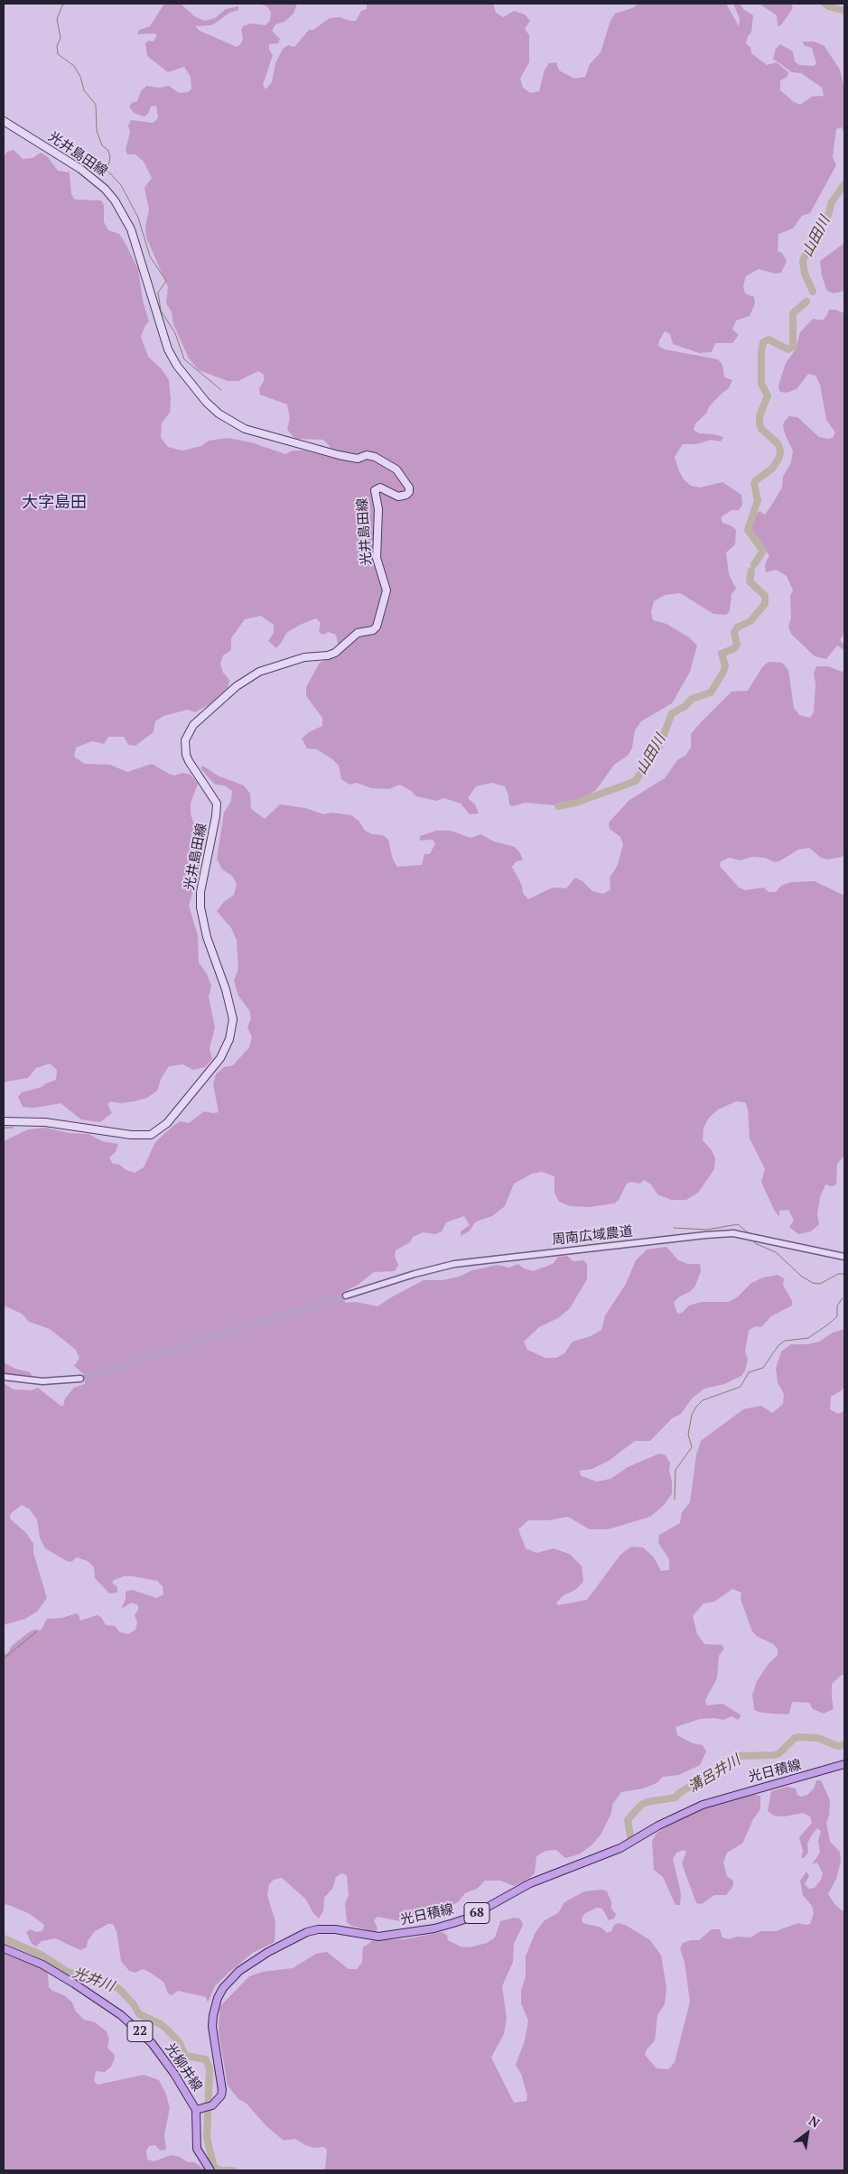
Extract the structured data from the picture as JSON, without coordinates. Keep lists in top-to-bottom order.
{
  "streets": {
    "main road": [
      "光井島田線",
      "光日積線",
      "68",
      "22",
      "光柳井線"
    ],
    "street": ["周南広域農道"]
  },
  "crossings": [
    ["光日積線", "光柳井線"]
  ],
  "districts": ["大字島田"],
  "water": ["山田川", "溝呂井川", "光井川"],
  "north": "top right"
}
